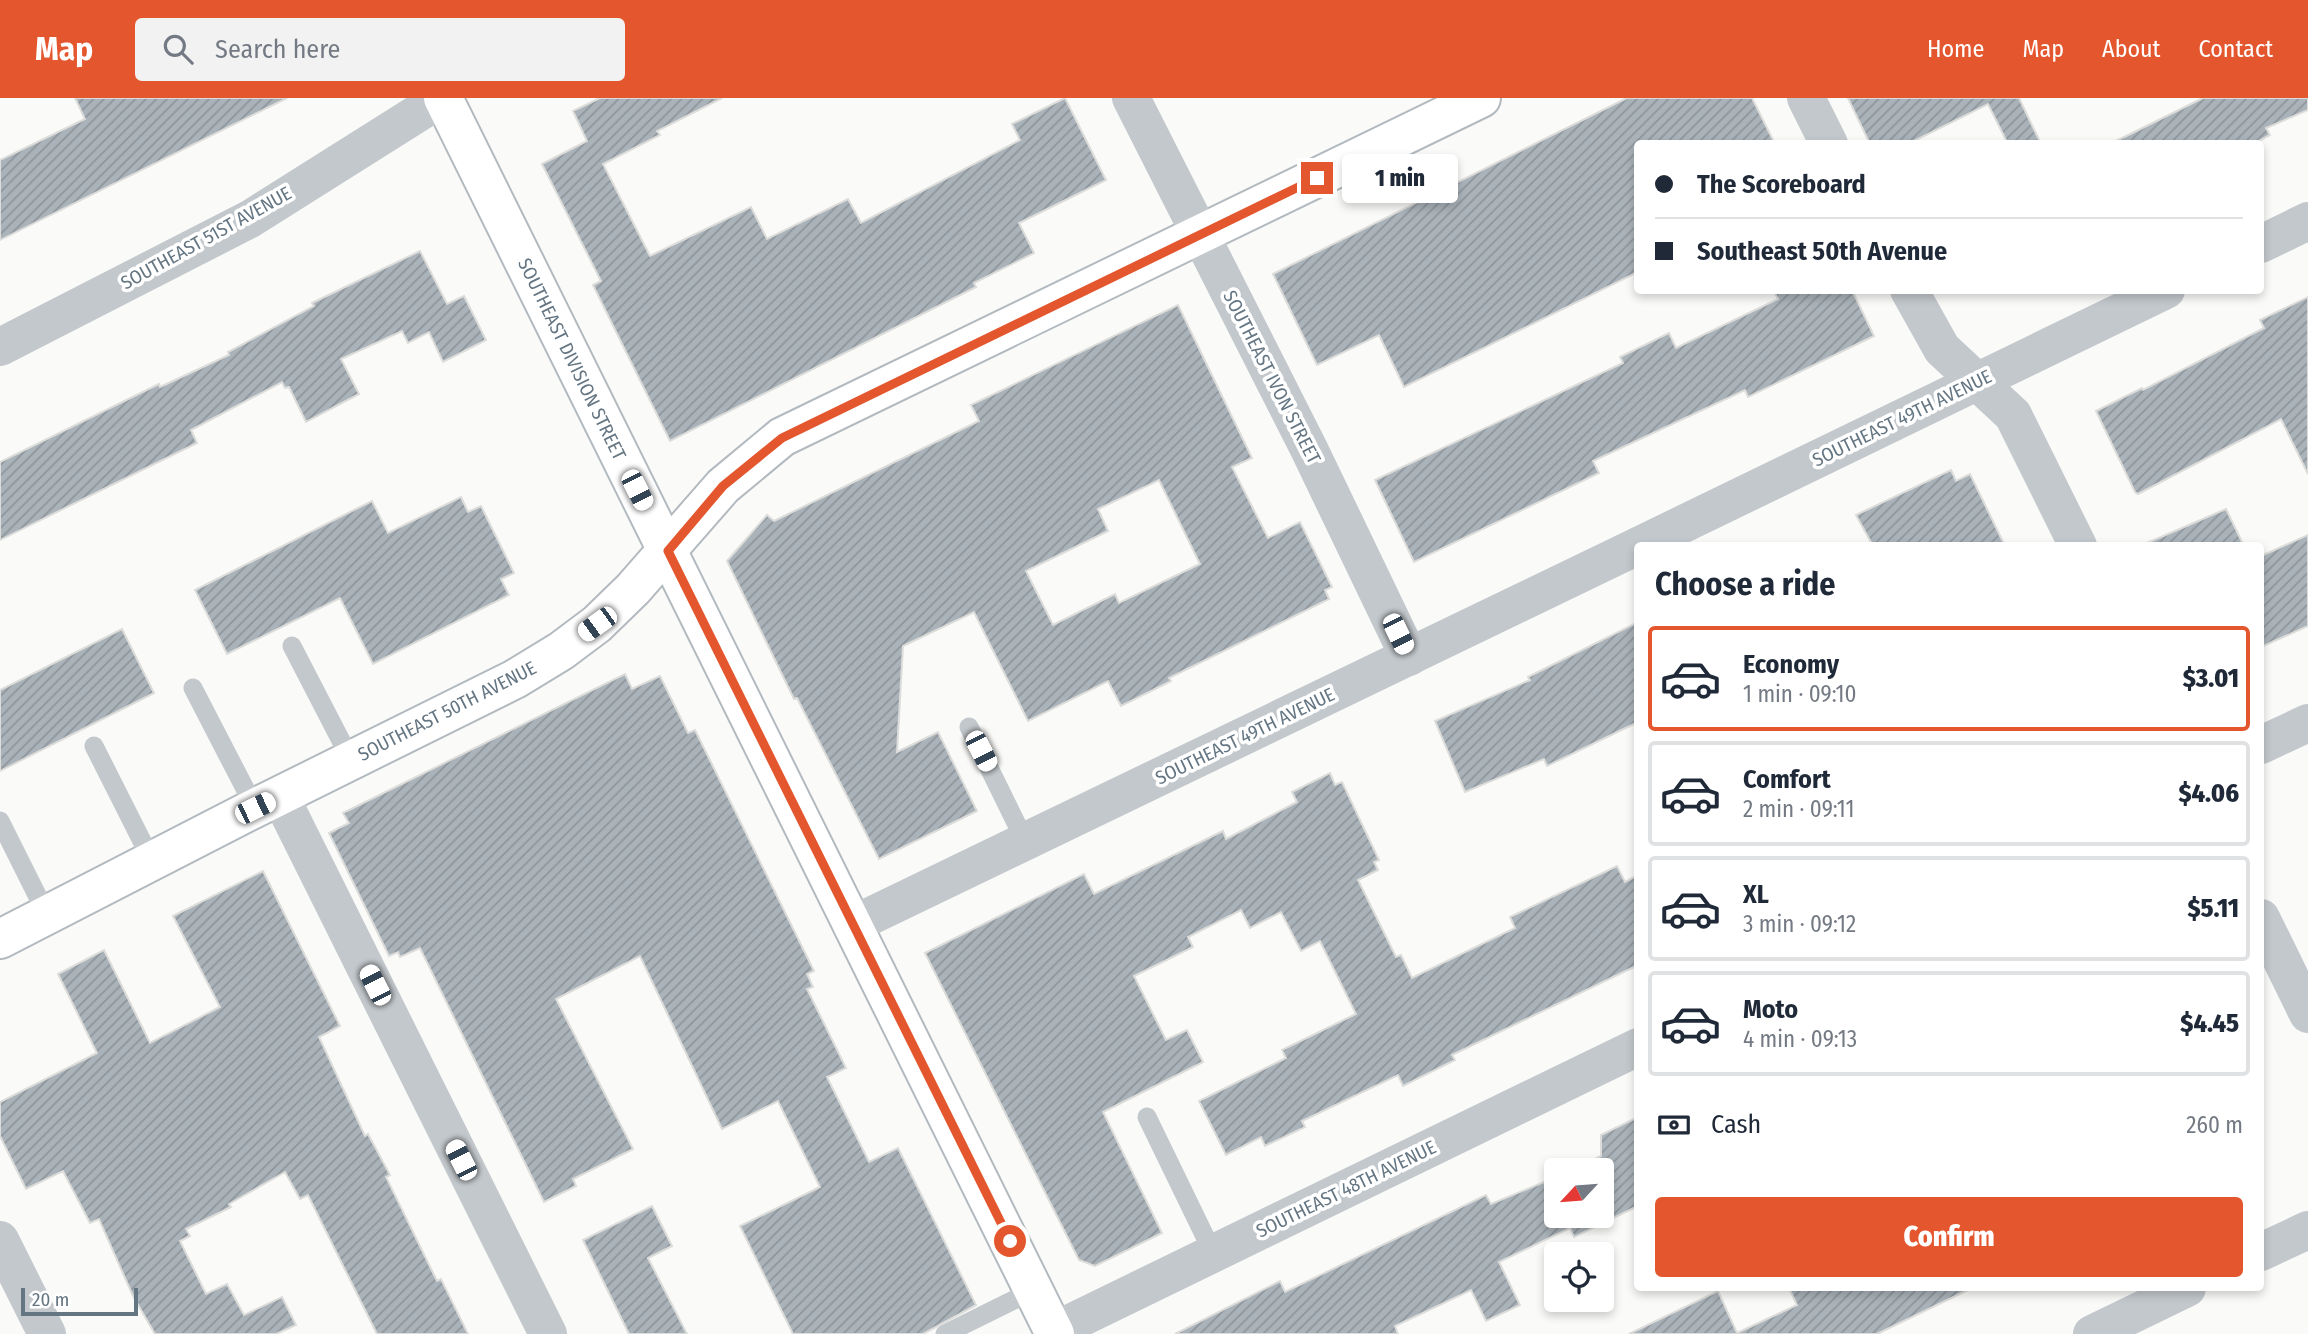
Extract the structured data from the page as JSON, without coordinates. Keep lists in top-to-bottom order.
{
  "streets": {
    "main road": ["SOUTHEAST DIVISION STREET", "SOUTHEAST 50TH AVENUE"],
    "street": [
      "SOUTHEAST 51ST AVENUE",
      "SOUTHEAST IVON STREET",
      "SOUTHEAST 49TH AVENUE",
      "SOUTHEAST 48TH AVENUE"
    ]
  },
  "crossings": [
    ["SOUTHEAST 51ST AVENUE", "SOUTHEAST DIVISION STREET"],
    ["SOUTHEAST DIVISION STREET", "SOUTHEAST 49TH AVENUE"],
    ["SOUTHEAST DIVISION STREET", "SOUTHEAST 50TH AVENUE"],
    ["SOUTHEAST DIVISION STREET", "SOUTHEAST 48TH AVENUE"],
    ["SOUTHEAST IVON STREET", "SOUTHEAST 49TH AVENUE"],
    ["SOUTHEAST IVON STREET", "SOUTHEAST 50TH AVENUE"]
  ],
  "scale_bar": "20 m",
  "north": "bottom left",
  "page": {
    "header": "Map",
    "search": "Search here",
    "nav": [
      "Home",
      "Map",
      "About",
      "Contact"
    ],
    "banner": ["The Scoreboard", "Southeast 50th Avenue"],
    "bubble": "1 min",
    "heading": "Choose a ride",
    "list": [
      {
        "name": "Economy",
        "note": "1 min · 09:10",
        "value": "$3.01"
      },
      {
        "name": "Comfort",
        "note": "2 min · 09:11",
        "value": "$4.06"
      },
      {
        "name": "XL",
        "note": "3 min · 09:12",
        "value": "$5.11"
      },
      {
        "name": "Moto",
        "note": "4 min · 09:13",
        "value": "$4.45"
      }
    ],
    "pay": ["Cash", "260 m"],
    "buttons": "Confirm",
    "scale": "20 m"
  }
}
